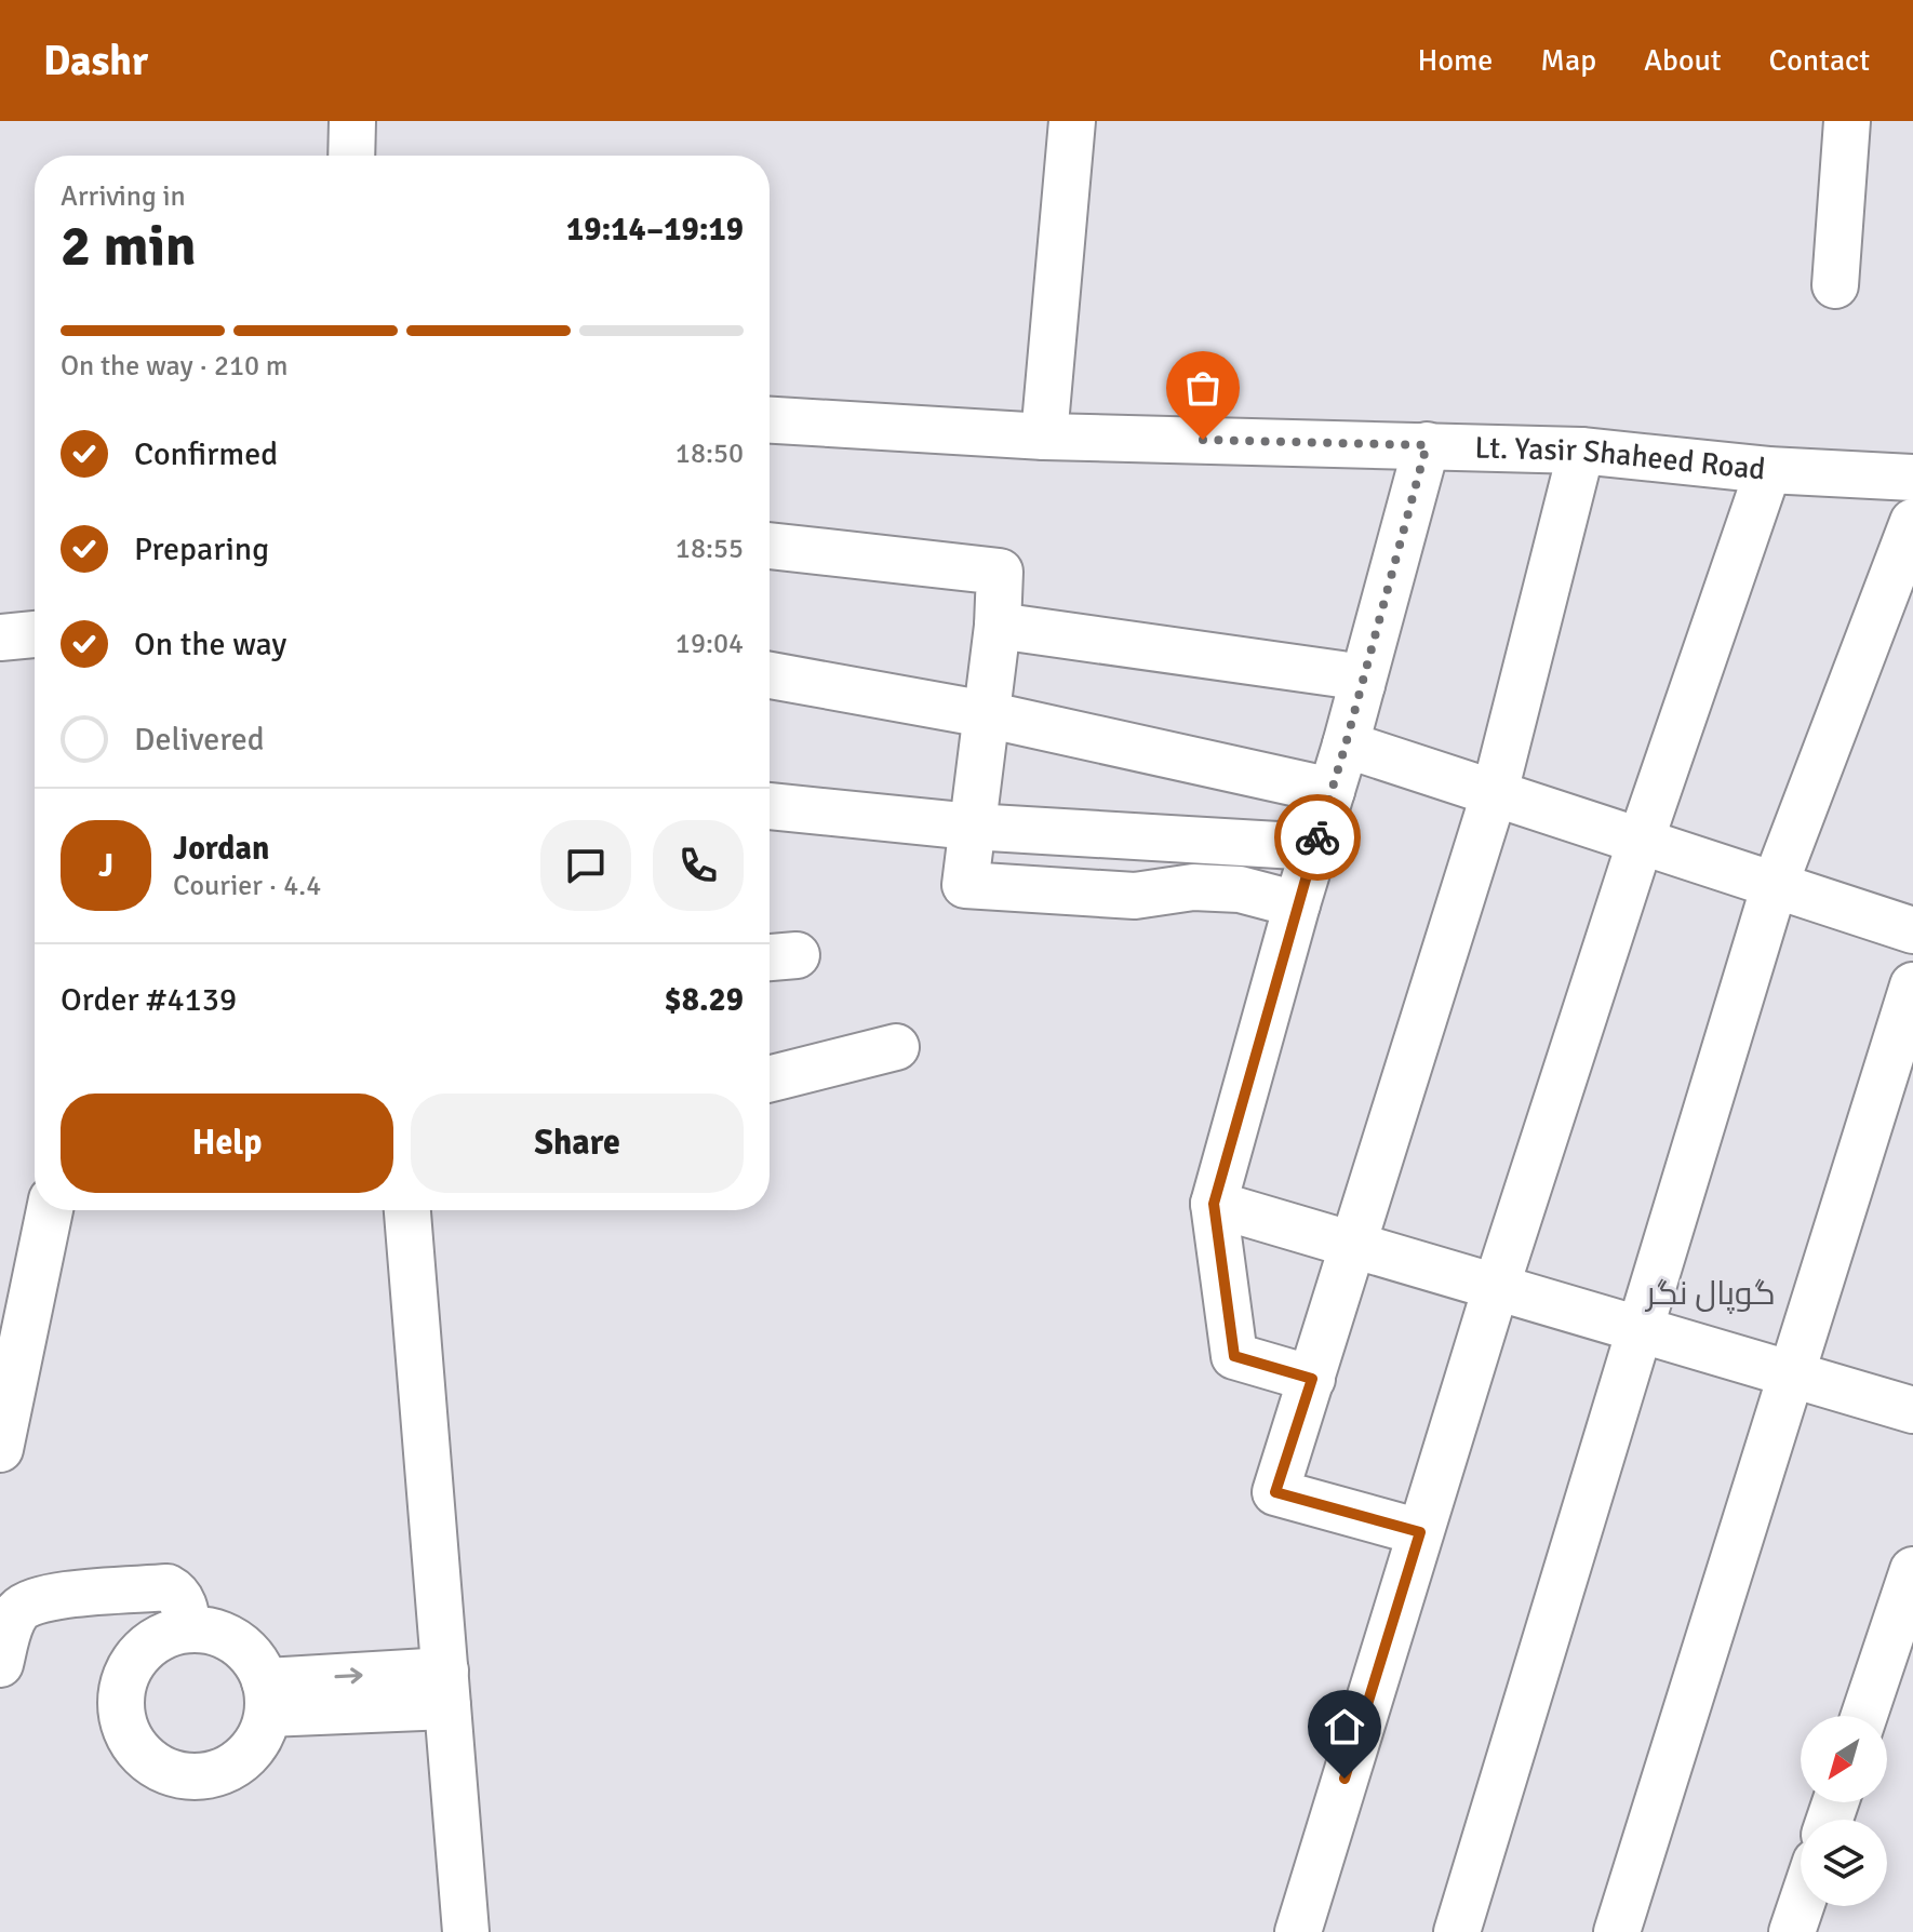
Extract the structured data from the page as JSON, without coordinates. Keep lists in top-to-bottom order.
{
  "streets": {
    "street": ["Lt. Yasir Shaheed Road"]
  },
  "districts": ["گوپال نگر"],
  "north": "bottom left",
  "page": {
    "header": "Dashr",
    "nav": [
      "Home",
      "Map",
      "About",
      "Contact"
    ],
    "heading": ["2 min", "Arriving in", "19:14–19:19"],
    "panel": [
      "Jordan",
      "Courier · 4.4",
      "Order #4139",
      "$8.29"
    ],
    "bar": "On the way · 210 m",
    "list": [
      ["Confirmed", "18:50"],
      ["Preparing", "18:55"],
      ["On the way", "19:04"],
      "Delivered"
    ],
    "round": "J",
    "buttons": ["Help", "Share"]
  }
}
